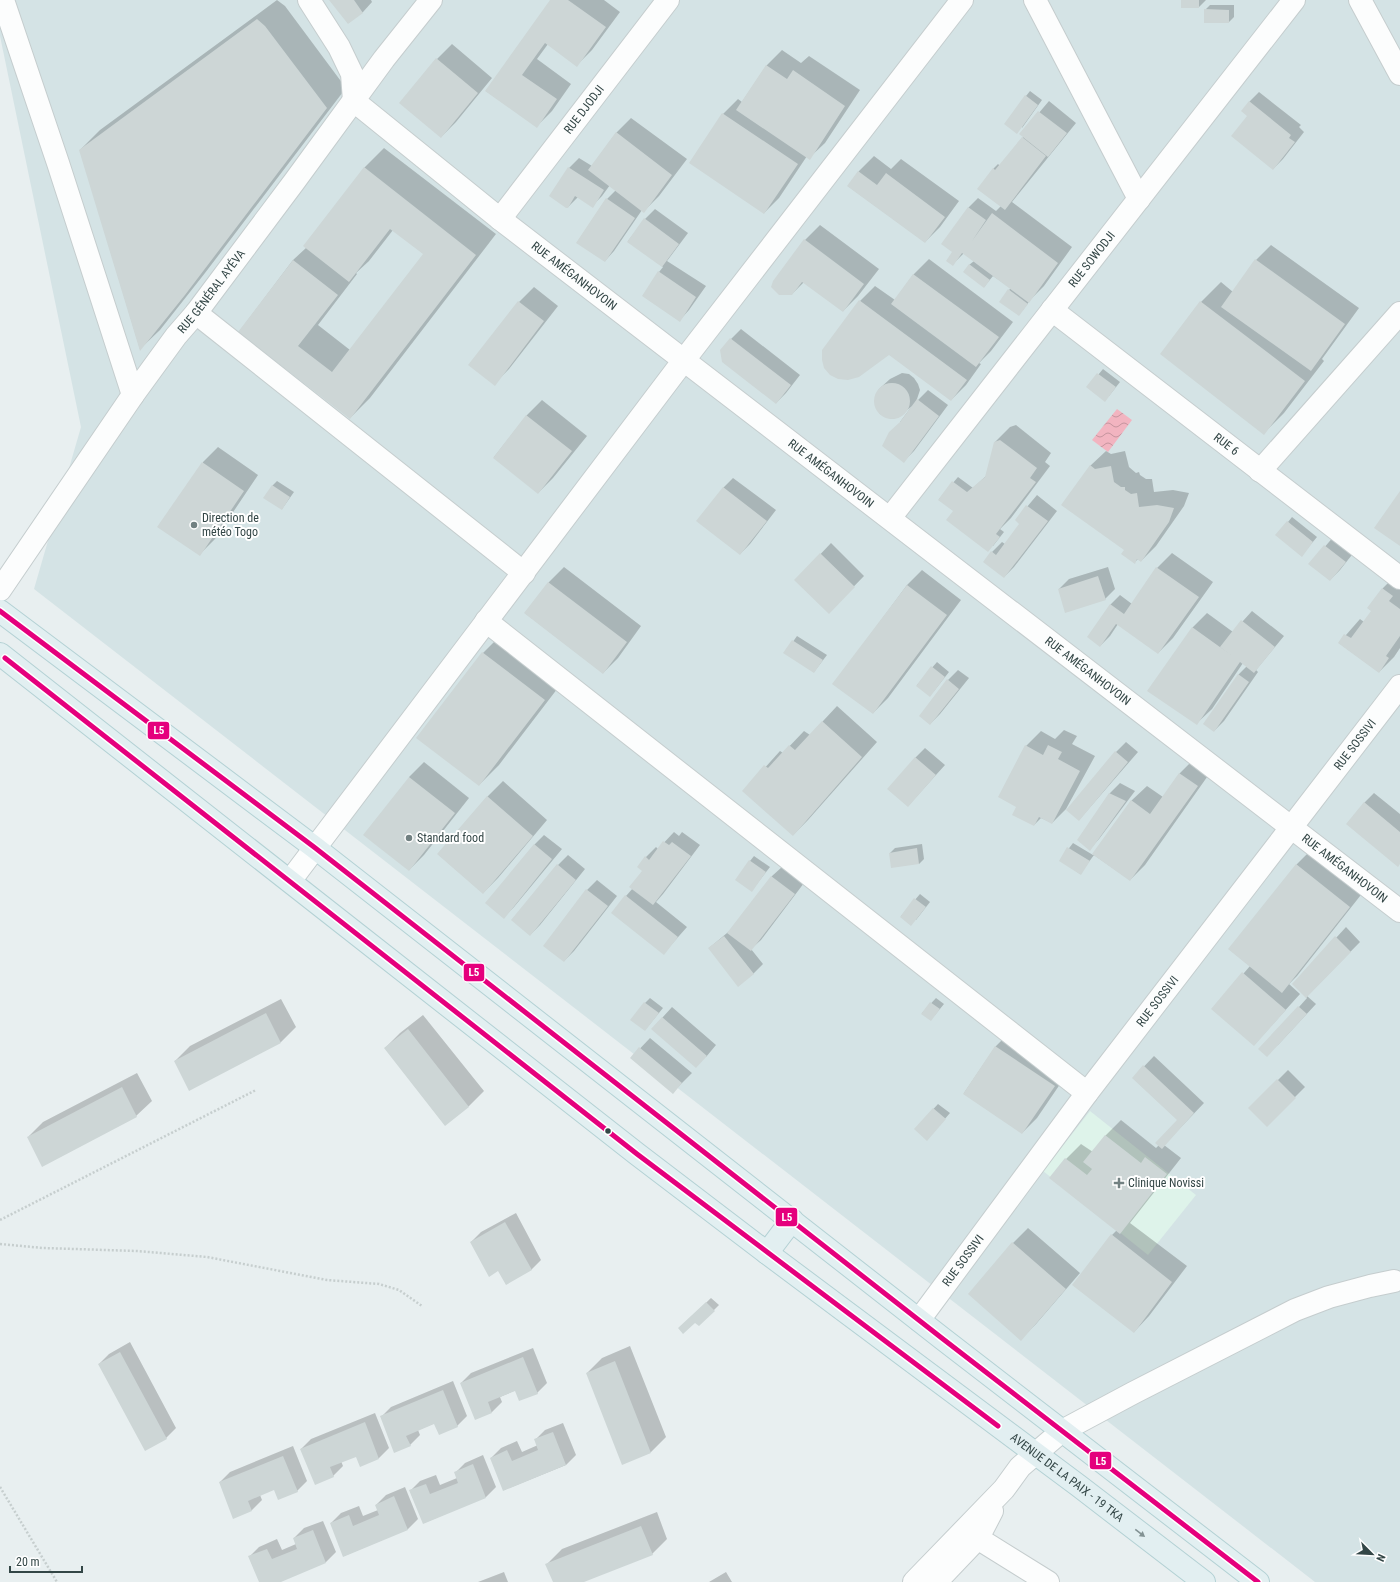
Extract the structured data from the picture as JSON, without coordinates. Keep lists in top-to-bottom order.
{
  "streets": {
    "main road": ["AVENUE DE LA PAIX - 19 TKA"],
    "street": [
      "RUE DJODJI",
      "RUE SOWODJI",
      "RUE AMÉGANHOVOIN",
      "RUE GÉNÉRAL AYÉVA",
      "RUE 6",
      "RUE SOSSIVI"
    ]
  },
  "crossings": [
    ["RUE DJODJI", "RUE AMÉGANHOVOIN"],
    ["RUE SOWODJI", "RUE AMÉGANHOVOIN"],
    ["RUE SOWODJI", "RUE 6"],
    ["RUE AMÉGANHOVOIN", "RUE GÉNÉRAL AYÉVA"],
    ["RUE AMÉGANHOVOIN", "RUE SOSSIVI"]
  ],
  "places": {
    "other": ["Direction de météo Togo", "Standard food"],
    "health": ["Clinique Novissi"]
  },
  "lines": ["transit line L5"],
  "scale_bar": "20 m",
  "north": "bottom right"
}
